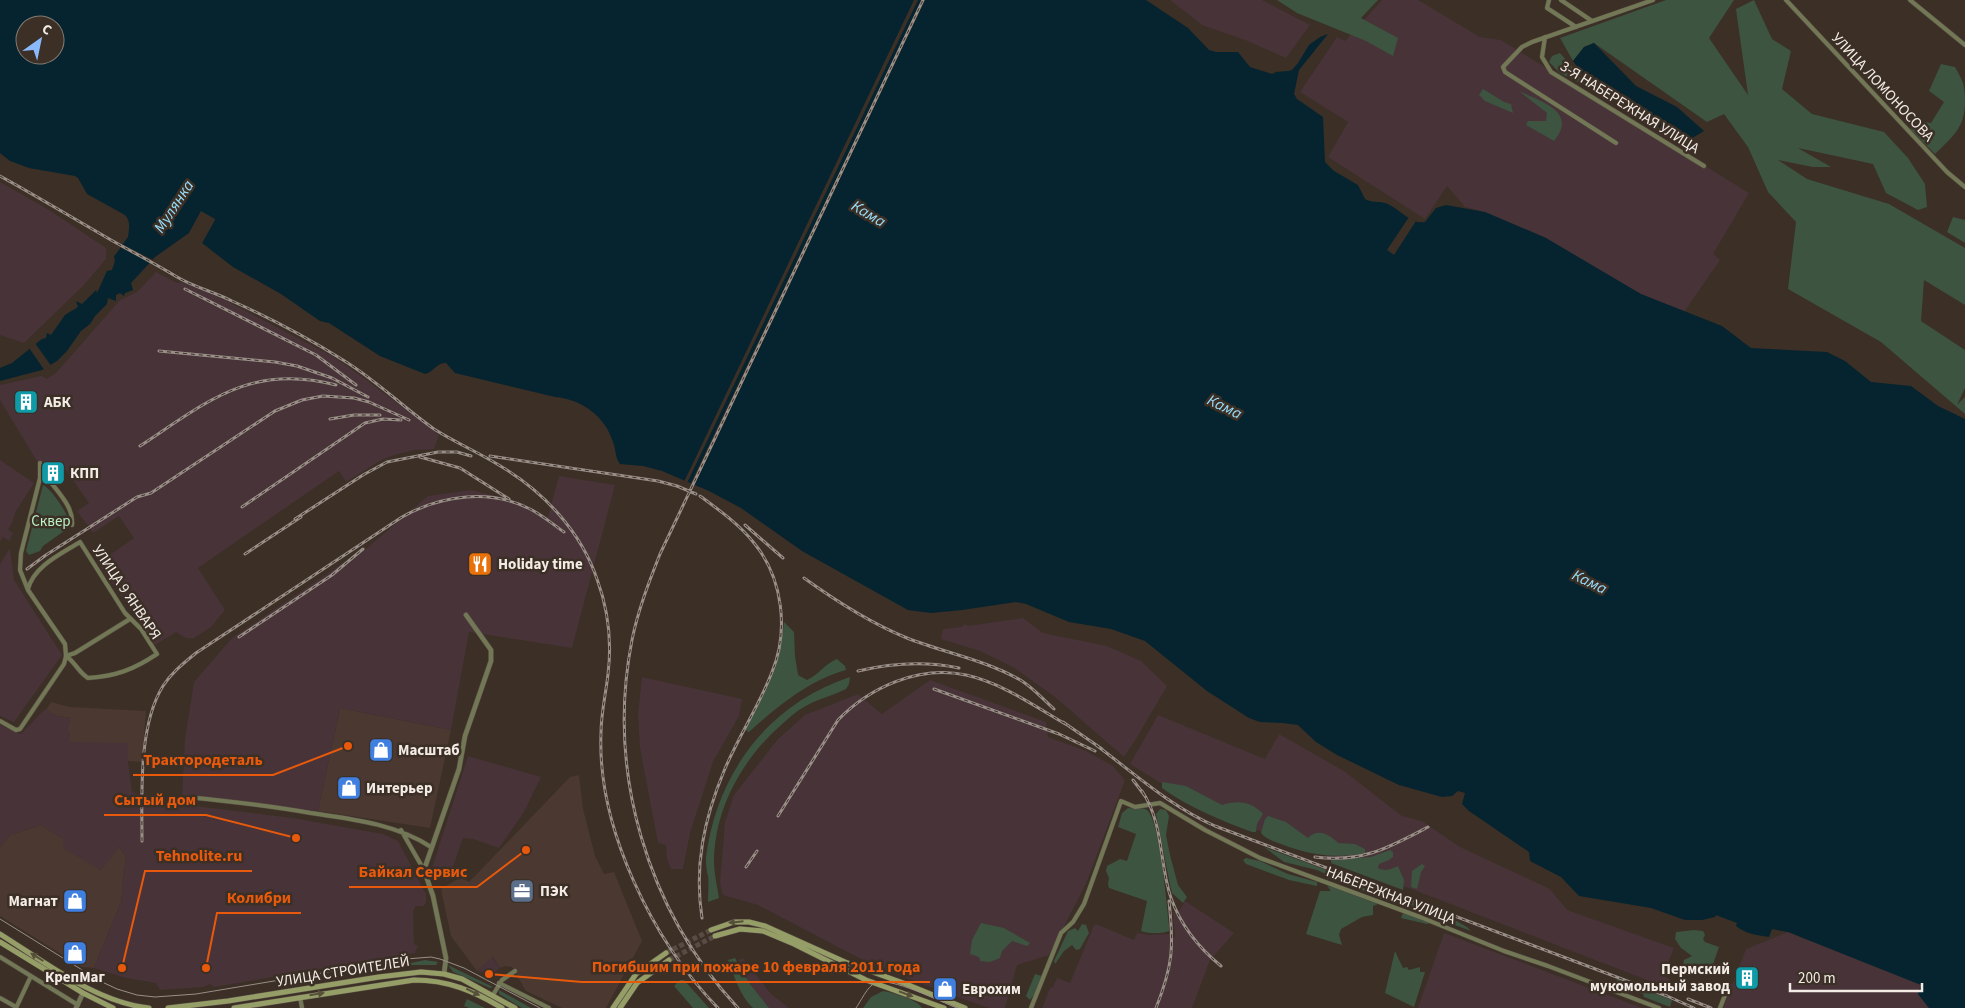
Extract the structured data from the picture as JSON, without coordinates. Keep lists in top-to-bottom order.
{
  "streets": {
    "main road": ["УЛИЦА СТРОИТЕЛЕЙ"],
    "street": [
      "УЛИЦА ЛОМОНОСОВА",
      "3-Я НАБЕРЕЖНАЯ УЛИЦА",
      "УЛИЦА 9 ЯНВАРЯ",
      "НАБЕРЕЖНАЯ УЛИЦА"
    ]
  },
  "water": ["Мулянка", "Кама"],
  "parks": ["Сквер"],
  "places": {
    "building": ["АБК", "КПП", "Пермский мукомольный завод"],
    "restaurant": ["Holiday time"],
    "other": [
      "Трактородеталь",
      "Сытый дом",
      "Байкал Сервис",
      "Tehnolite.ru",
      "Колибри",
      "Погибшим при пожаре 10 февраля 2011 года"
    ],
    "shop": [
      "Масштаб",
      "Интерьер",
      "Магнат",
      "КрепМаг",
      "Еврохим"
    ],
    "office": ["ПЭК"]
  },
  "scale_bar": "200 m",
  "north": "top right"
}
